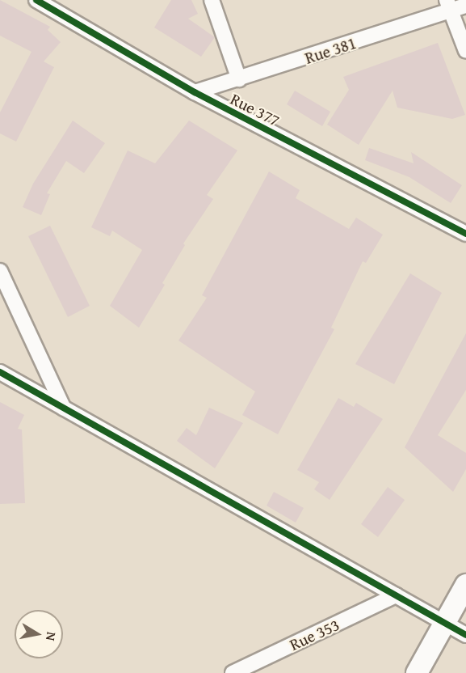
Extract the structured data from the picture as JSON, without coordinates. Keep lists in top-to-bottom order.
{
  "streets": {
    "street": ["Rue 381", "Rue 377", "Rue 353"]
  },
  "crossings": [
    ["Rue 381", "Rue 377"]
  ],
  "north": "right"
}
